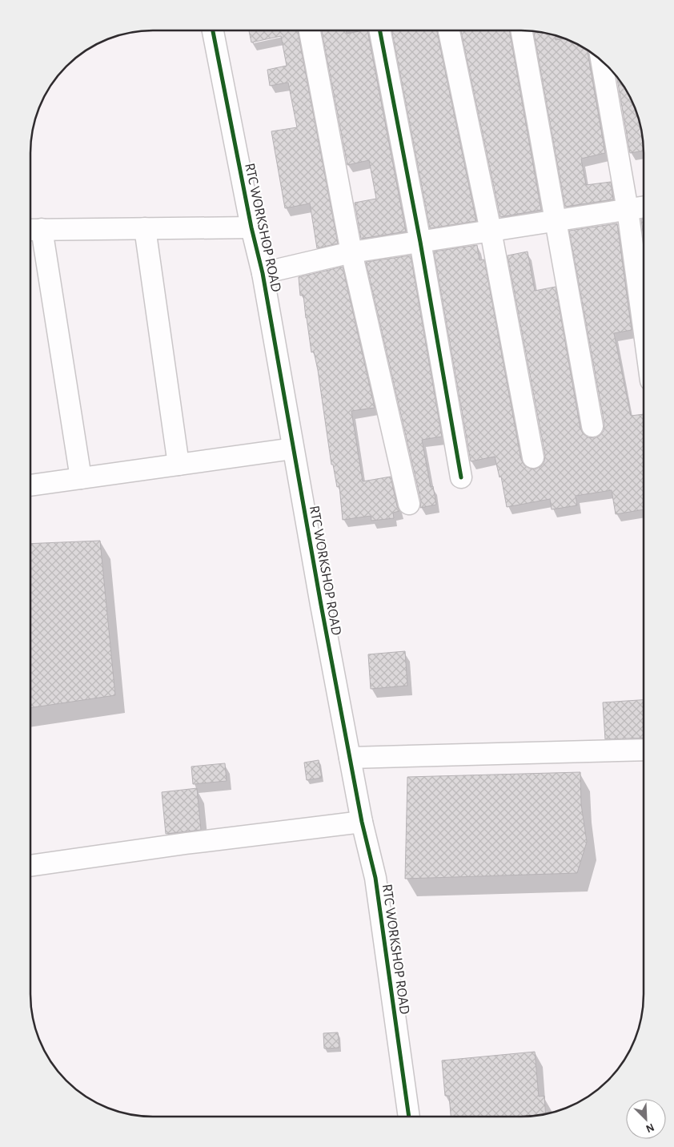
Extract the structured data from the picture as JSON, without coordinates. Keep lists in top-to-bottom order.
{
  "streets": {
    "street": ["RTC WORKSHOP ROAD"]
  },
  "north": "bottom right"
}
